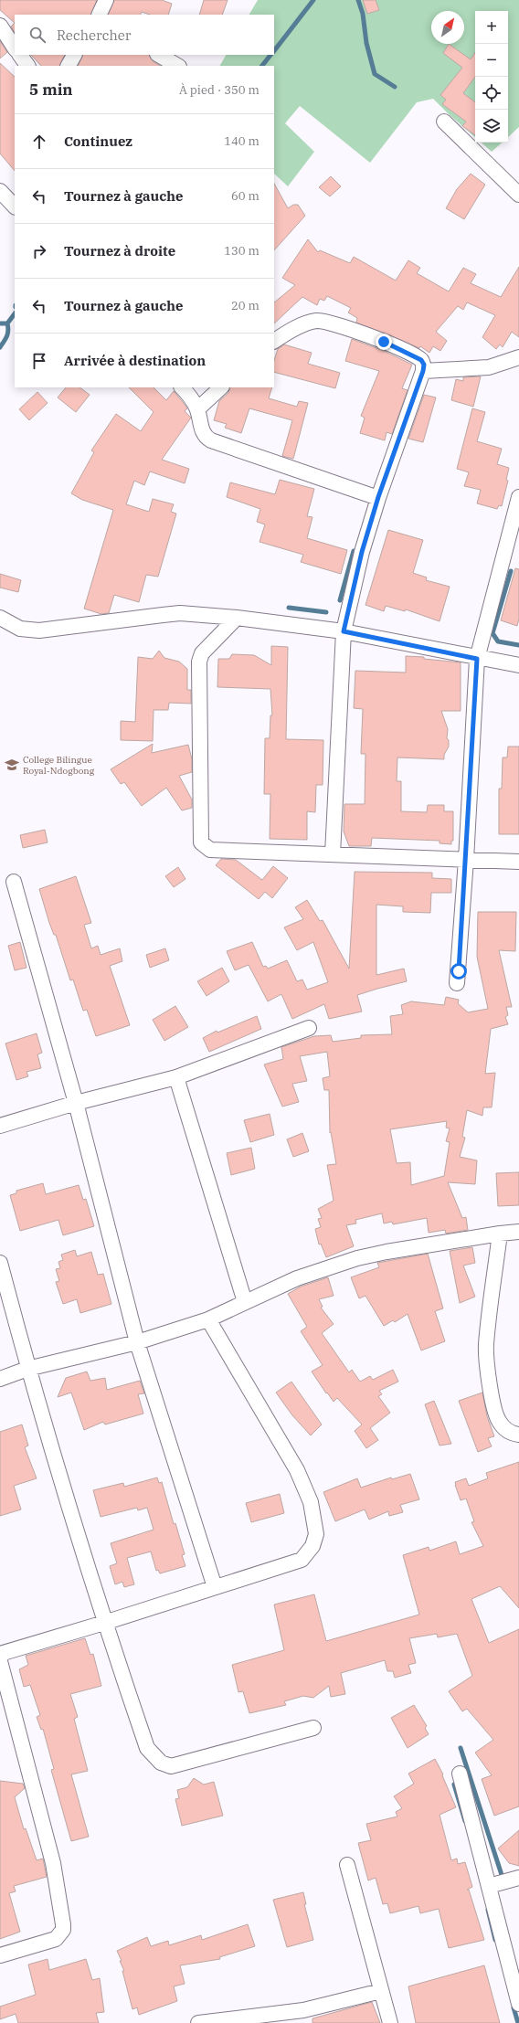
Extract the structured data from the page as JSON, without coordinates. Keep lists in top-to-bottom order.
{
  "places": {
    "school or university": ["College Bilingue Royal-Ndogbong"]
  },
  "north": "top right",
  "page": {
    "map_buttons": ["+", "−"],
    "search": "Rechercher",
    "heading": ["5 min", "À pied · 350 m"],
    "list": [
      ["Continuez", "140 m"],
      ["Tournez à gauche", "60 m"],
      ["Tournez à droite", "130 m"],
      ["Tournez à gauche", "20 m"],
      "Arrivée à destination"
    ]
  }
}
